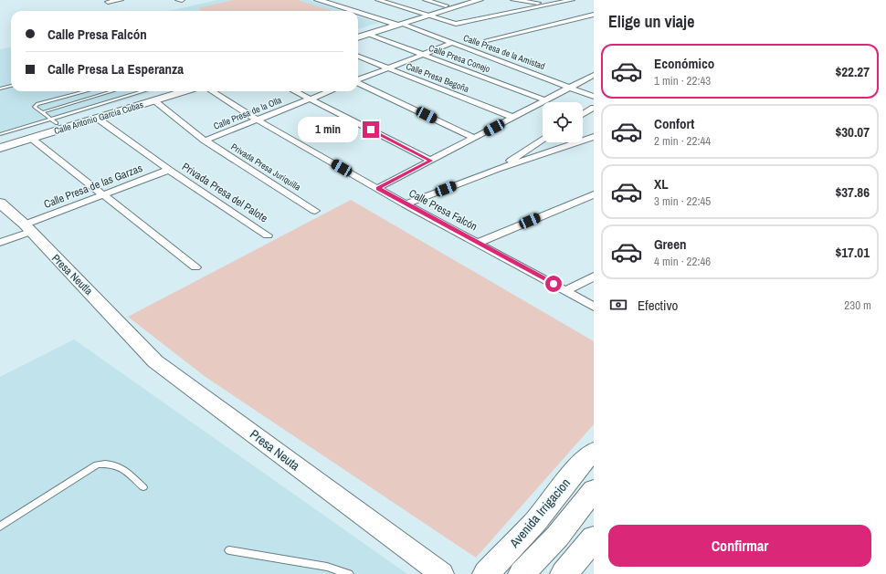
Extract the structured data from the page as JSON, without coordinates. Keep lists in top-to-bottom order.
{
  "streets": {
    "main road": ["Avenida Irrigacion"],
    "street": [
      "Calle Presa de la Amistad",
      "Calle Presa Conejo",
      "Calle Presa Begoña",
      "Calle Presa de la Olla",
      "Calle Antonio García Cubas",
      "Privada Presa Juriquilla",
      "Calle Presa de las Garzas",
      "Privada Presa del Palote",
      "Calle Presa Falcón",
      "Presa Neutla",
      "Presa Neuta"
    ]
  },
  "crossings": [
    ["Calle Presa de la Olla", "Privada Presa Juriquilla"],
    ["Calle Presa de la Olla", "Calle Presa Falcón"],
    ["Calle Antonio García Cubas", "Privada Presa Juriquilla"],
    ["Calle Antonio García Cubas", "Privada Presa del Palote"],
    ["Calle Presa de las Garzas", "Privada Presa del Palote"],
    ["Calle Presa de las Garzas", "Presa Neutla"],
    ["Presa Neutla", "Presa Neuta"]
  ],
  "page": {
    "heading": "Elige un viaje",
    "banner": ["Calle Presa Falcón", "Calle Presa La Esperanza"],
    "list": [
      {
        "name": "Económico",
        "note": "1 min · 22:43",
        "value": "$22.27"
      },
      {
        "name": "Confort",
        "note": "2 min · 22:44",
        "value": "$30.07"
      },
      {
        "name": "XL",
        "note": "3 min · 22:45",
        "value": "$37.86"
      },
      {
        "name": "Green",
        "note": "4 min · 22:46",
        "value": "$17.01"
      }
    ],
    "bubble": "1 min",
    "pay": ["Efectivo", "230 m"],
    "buttons": "Confirmar"
  }
}
